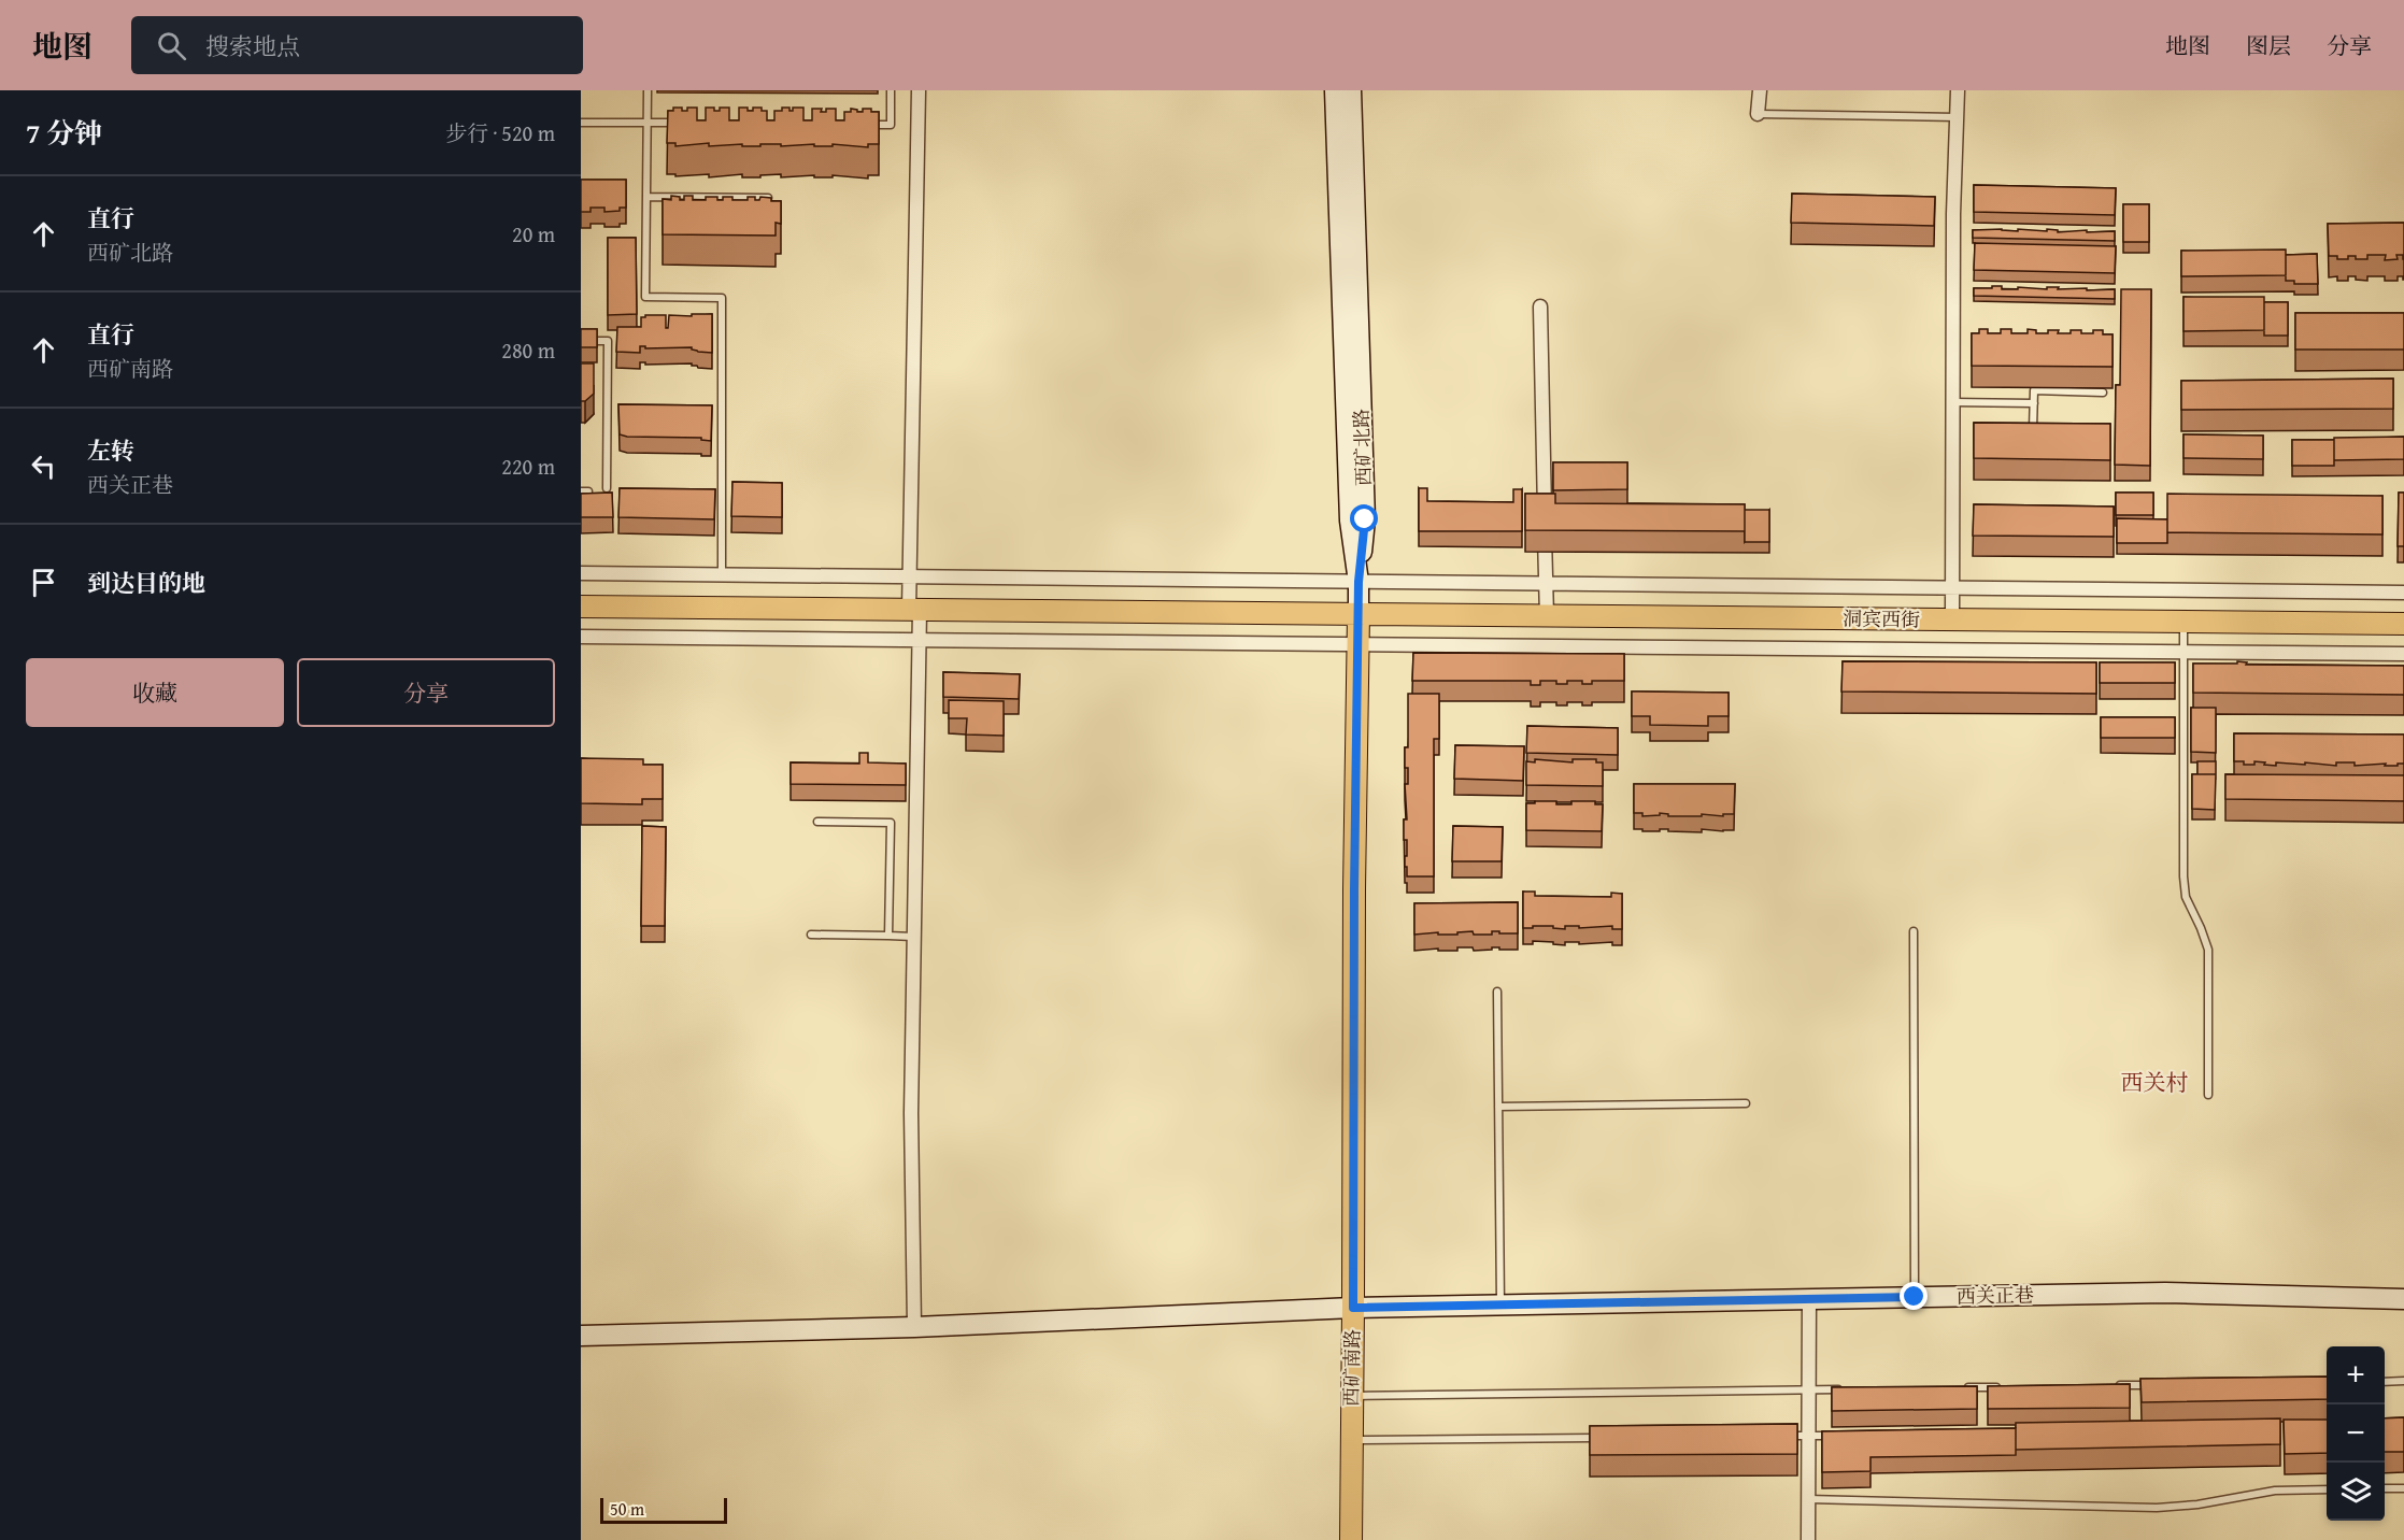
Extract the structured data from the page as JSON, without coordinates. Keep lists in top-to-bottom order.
{
  "streets": {
    "main road": ["洞宾西街", "西矿南路"],
    "street": ["西矿北路", "西关正巷"]
  },
  "crossings": [
    ["洞宾西街", "西矿南路"],
    ["西关正巷", "西矿南路"]
  ],
  "districts": ["西关村"],
  "scale_bar": "50 m",
  "page": {
    "header": "地图",
    "search": "搜索地点",
    "nav": ["地图", "图层", "分享"],
    "heading": ["7 分钟", "步行 · 520 m"],
    "list": [
      ["直行", "西矿北路", "20 m"],
      ["直行", "西矿南路", "280 m"],
      ["左转", "西关正巷", "220 m"],
      "到达目的地"
    ],
    "buttons": ["收藏", "分享"],
    "map_buttons": ["+", "−"],
    "scale": "50 m"
  }
}
